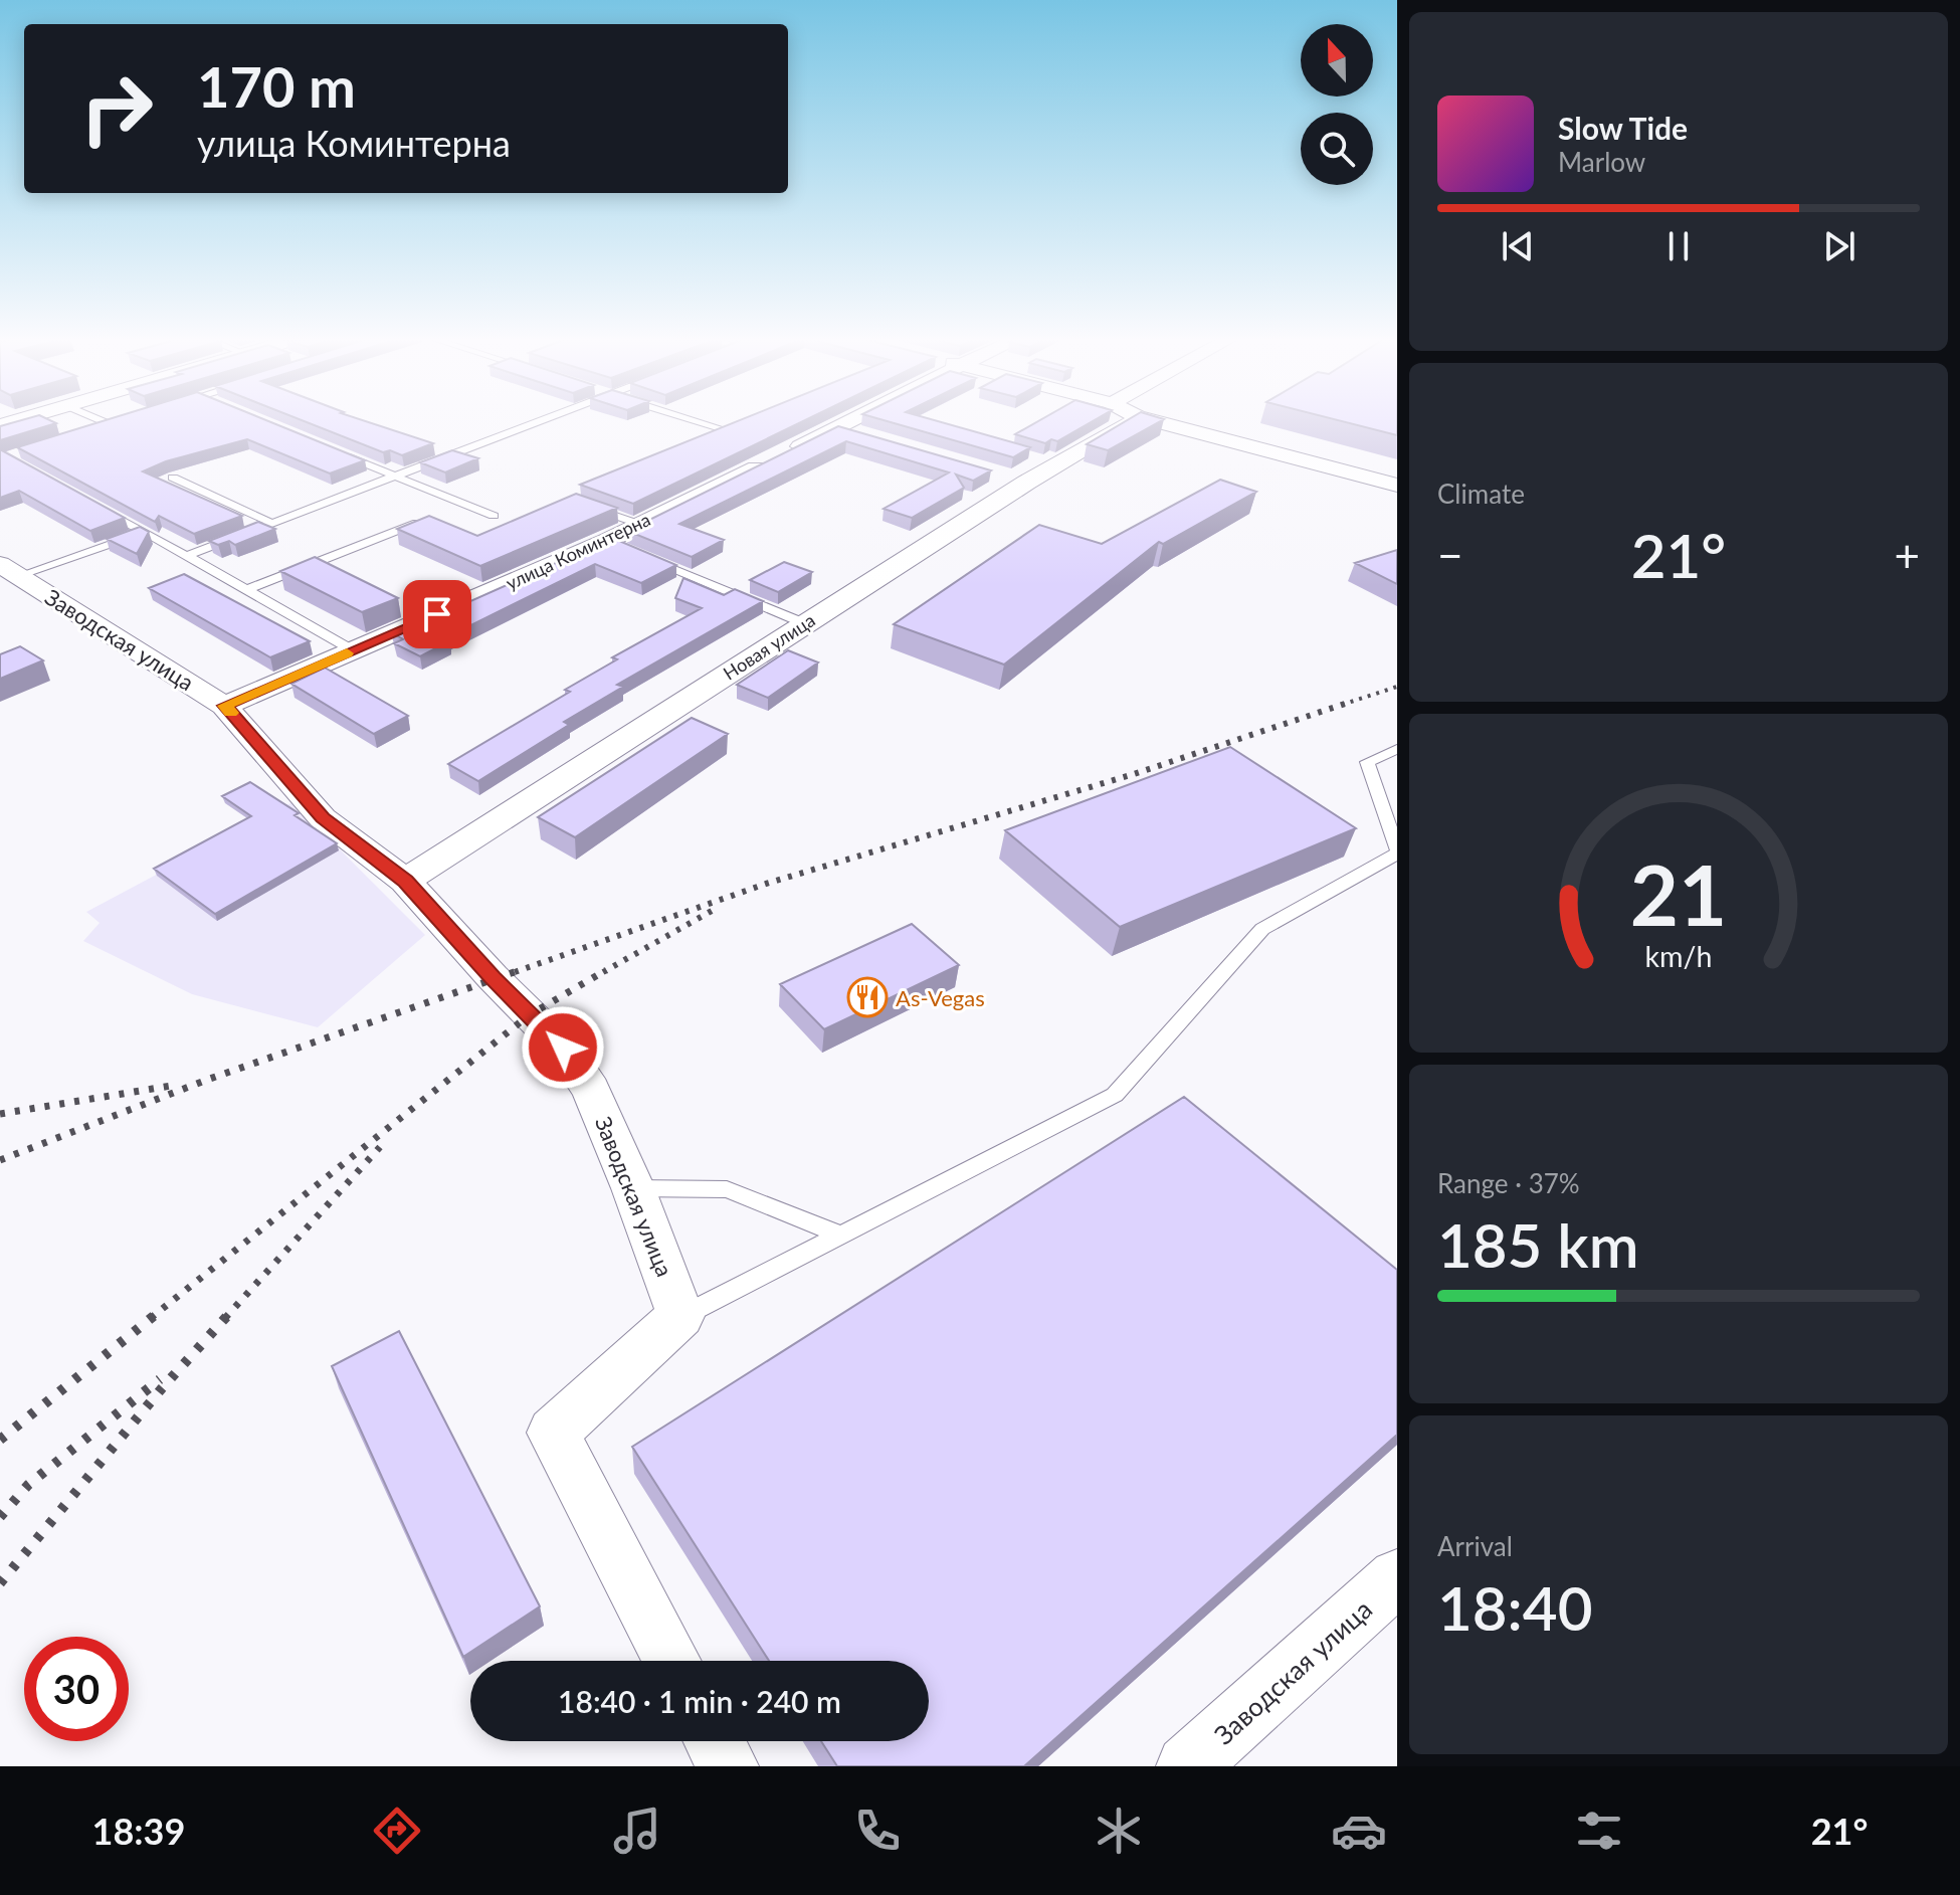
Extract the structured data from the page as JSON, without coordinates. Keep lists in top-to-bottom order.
{
  "streets": {
    "street": ["улица Коминтерна", "Заводская улица", "Новая улица"]
  },
  "crossings": [
    ["улица Коминтерна", "Заводская улица"],
    ["Заводская улица", "Новая улица"]
  ],
  "places": {
    "restaurant": ["As-Vegas"]
  },
  "north": "top",
  "page": {
    "turn": ["170 m", "улица Коминтерна"],
    "song": ["Slow Tide", "Marlow"],
    "tile": [
      "Climate",
      ["Range · 37%", "185 km"],
      ["Arrival", "18:40"]
    ],
    "heat": ["−", "21°", "+"],
    "limit": "30",
    "trip": "18:40 · 1 min · 240 m",
    "tabs": ["18:39", "21°"],
    "gauge": ["21", "km/h"]
  }
}
